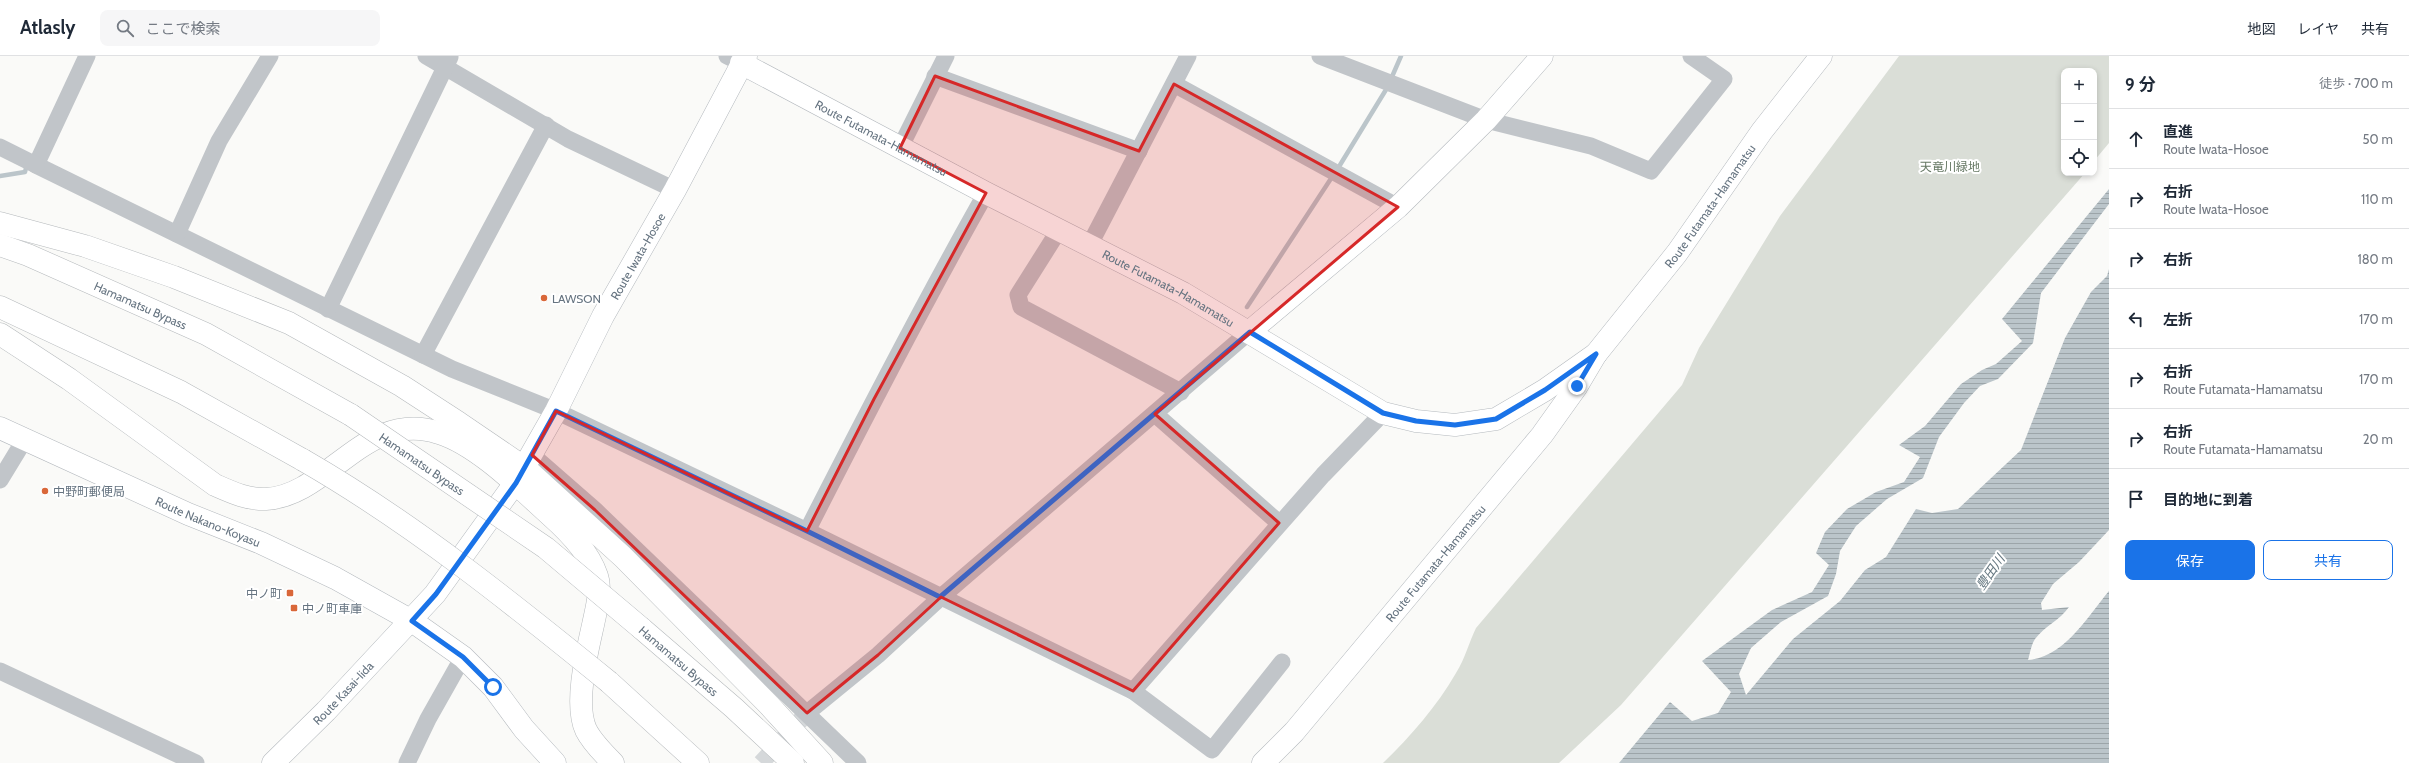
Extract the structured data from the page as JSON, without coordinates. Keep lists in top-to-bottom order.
{
  "streets": {
    "main road": [
      "Route Futamata-Hamamatsu",
      "Route Iwata-Hosoe",
      "Hamamatsu Bypass",
      "Route Nakano-Koyasu",
      "Route Kasai-Iida"
    ]
  },
  "crossings": [
    ["Route Futamata-Hamamatsu", "Route Iwata-Hosoe"],
    ["Route Iwata-Hosoe", "Route Nakano-Koyasu"],
    ["Route Iwata-Hosoe", "Route Kasai-Iida"],
    ["Route Nakano-Koyasu", "Route Kasai-Iida"]
  ],
  "water": ["豊田川"],
  "parks": ["天竜川緑地"],
  "places": {
    "other": ["LAWSON", "中野町郵便局"],
    "transit": ["中ノ町", "中ノ町車庫"]
  },
  "page": {
    "header": "Atlasly",
    "search": "ここで検索",
    "nav": ["地図", "レイヤ", "共有"],
    "heading": ["9 分", "徒歩 · 700 m"],
    "map_buttons": ["+", "−"],
    "list": [
      ["直進", "Route Iwata-Hosoe", "50 m"],
      ["右折", "Route Iwata-Hosoe", "110 m"],
      ["右折", "180 m"],
      ["左折", "170 m"],
      ["右折", "Route Futamata-Hamamatsu", "170 m"],
      ["右折", "Route Futamata-Hamamatsu", "20 m"],
      "目的地に到着"
    ],
    "buttons": ["保存", "共有"]
  }
}
